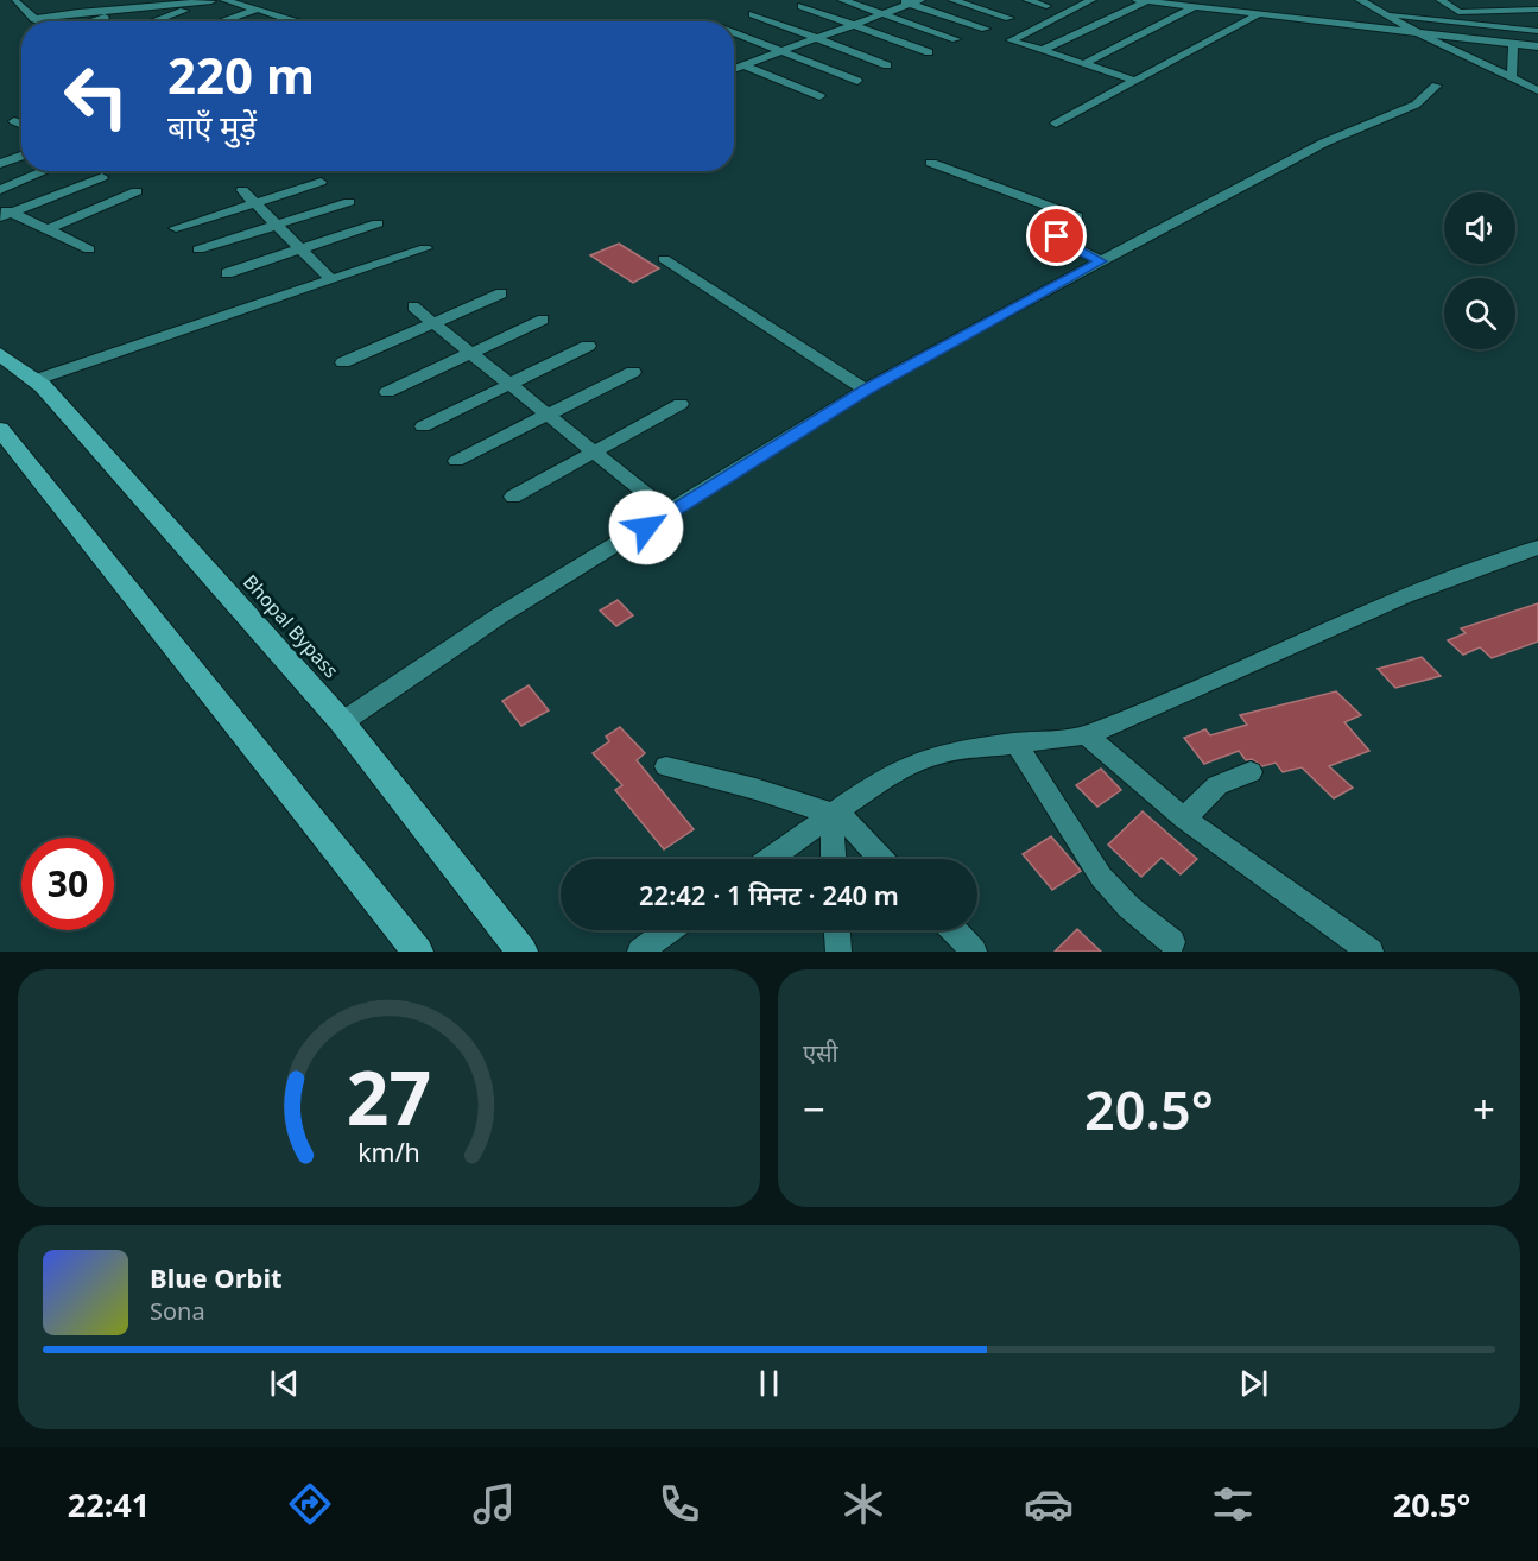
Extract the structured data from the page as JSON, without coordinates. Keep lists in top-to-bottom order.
{
  "streets": {
    "highway": ["Bhopal Bypass"]
  },
  "page": {
    "turn": ["220 m", "बाएँ मुड़ें"],
    "limit": "30",
    "trip": "22:42 · 1 मिनट · 240 m",
    "tile": "एसी",
    "heat": ["−", "20.5°", "+"],
    "song": ["Blue Orbit", "Sona"],
    "tabs": ["22:41", "20.5°"],
    "gauge": ["27", "km/h"]
  }
}
